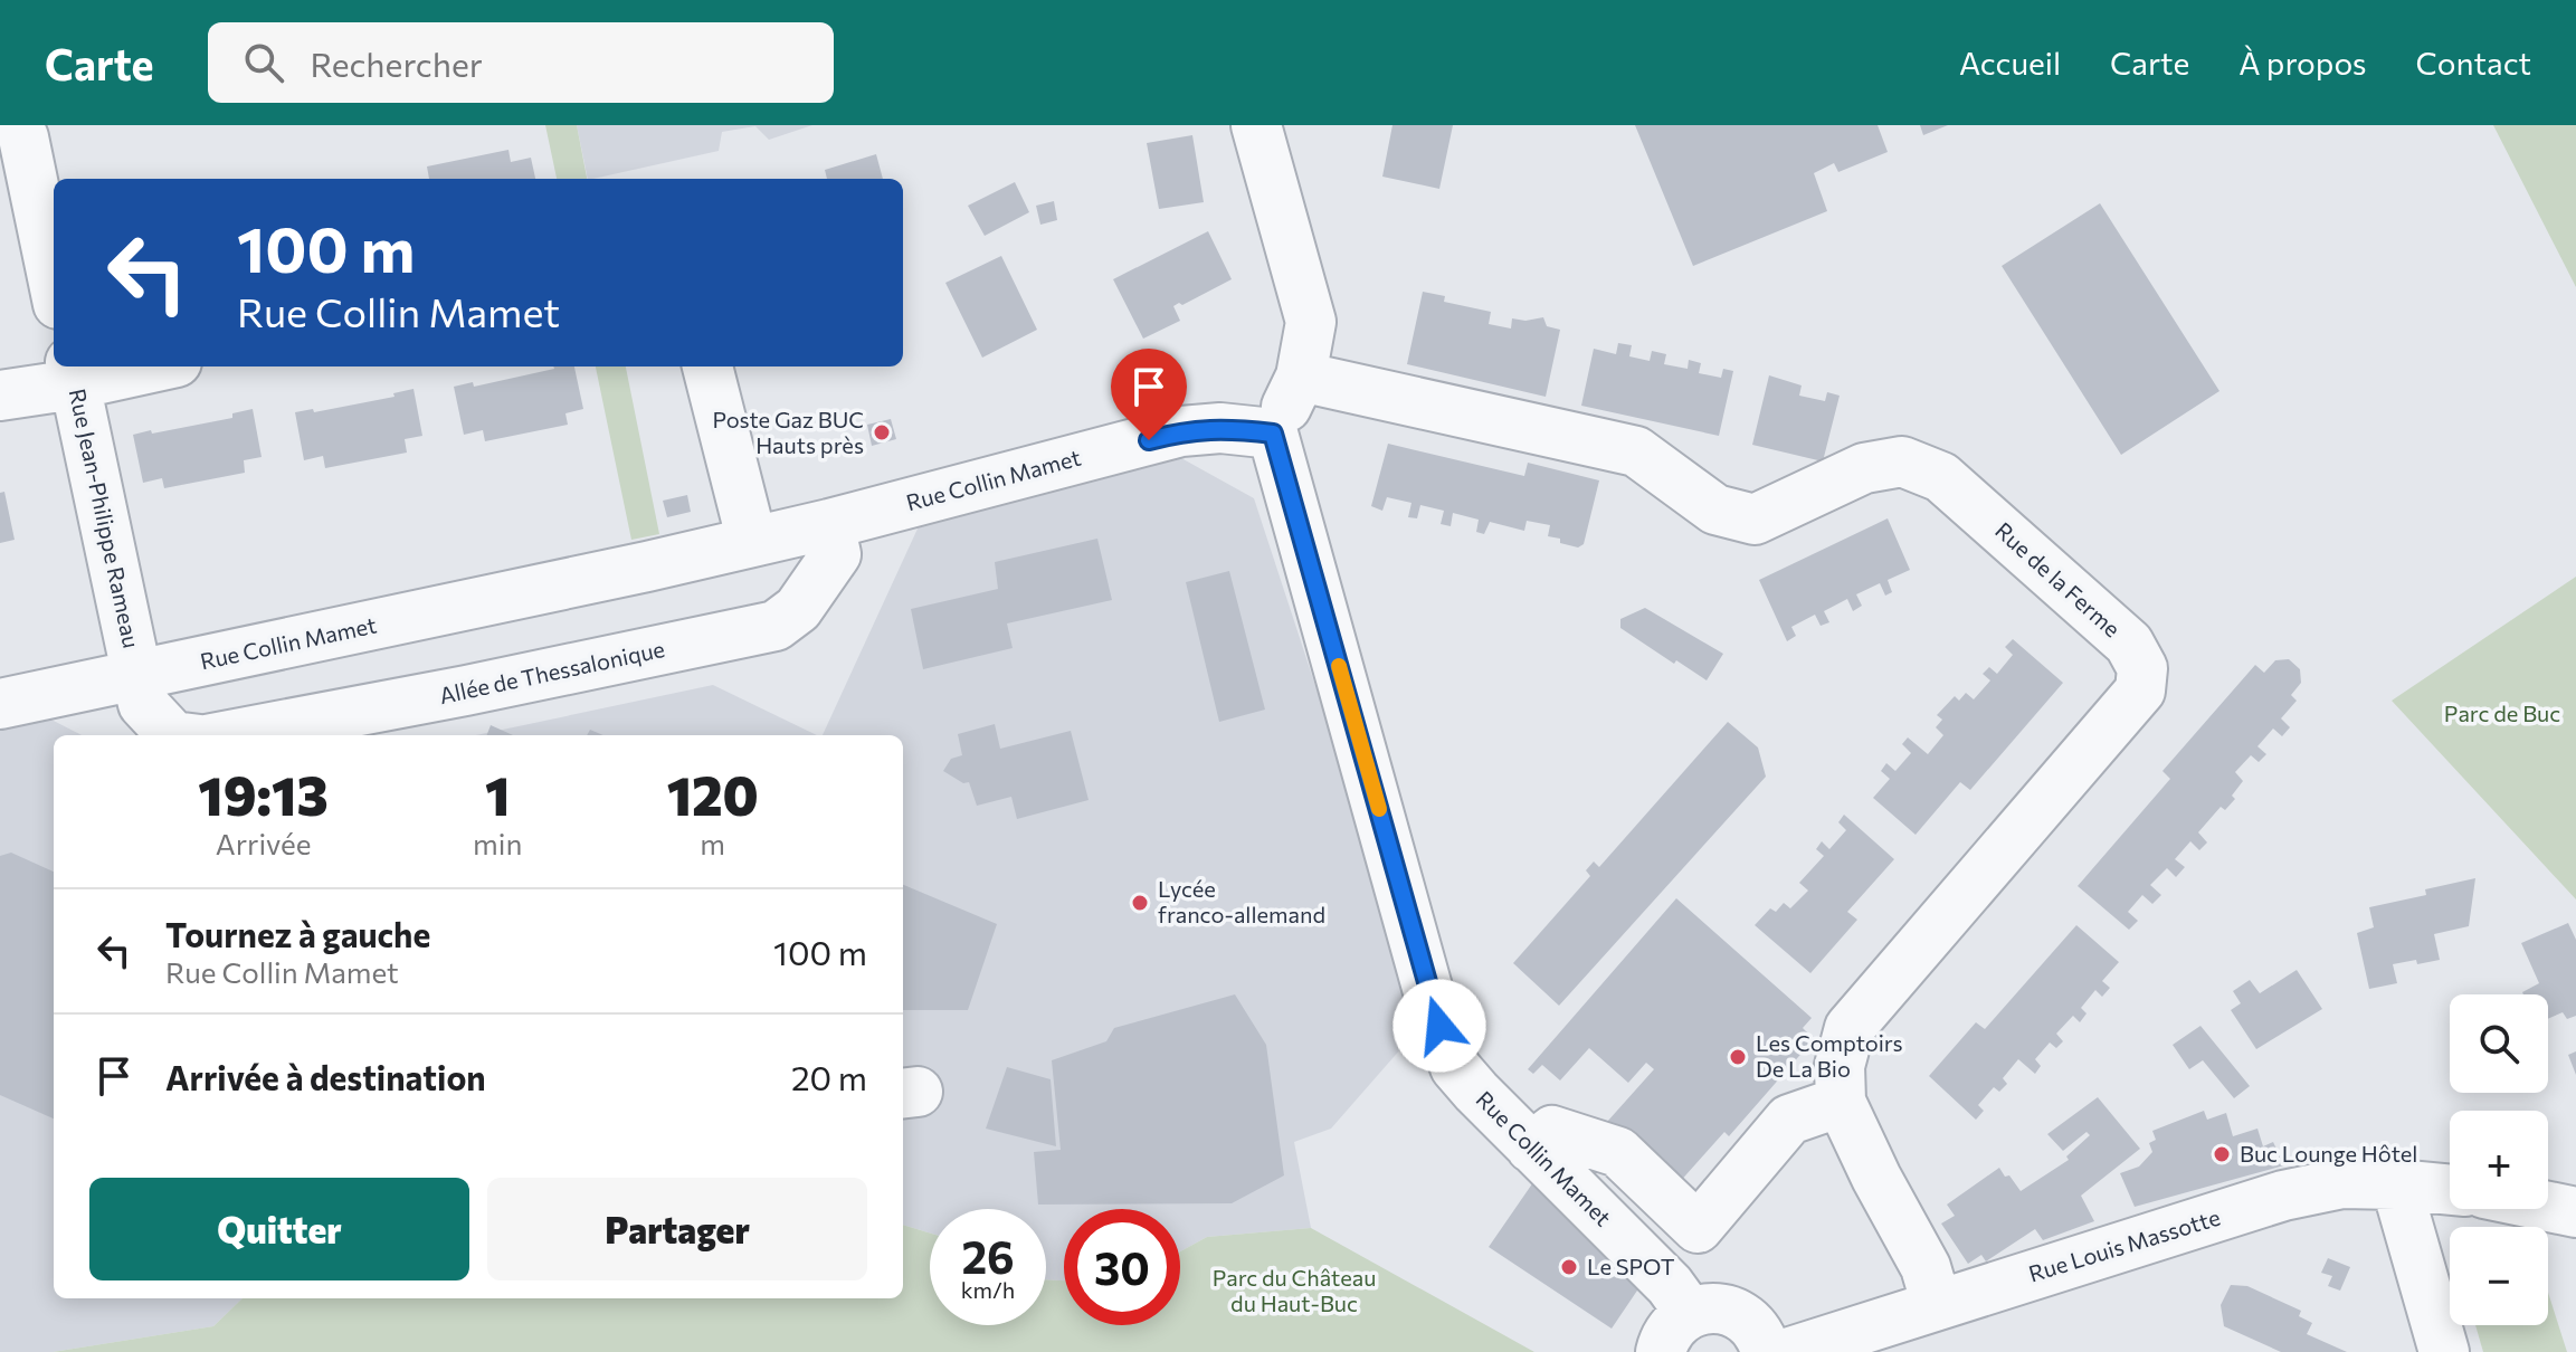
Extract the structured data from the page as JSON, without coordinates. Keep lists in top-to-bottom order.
{
  "streets": {
    "street": [
      "Rue Collin Mamet",
      "Rue Jean-Philippe Rameau",
      "Rue de la Ferme",
      "Allée de Thessalonique",
      "Rue Louis Massotte"
    ]
  },
  "crossings": [
    ["Rue Collin Mamet", "Rue Jean-Philippe Rameau"],
    ["Rue Collin Mamet", "Allée de Thessalonique"],
    ["Rue Jean-Philippe Rameau", "Allée de Thessalonique"],
    ["Rue de la Ferme", "Rue Louis Massotte"]
  ],
  "parks": ["Parc de Buc", "Parc du Château du Haut-Buc"],
  "places": [
    "Poste Gaz BUC Hauts près",
    "Lycée franco-allemand",
    "Les Comptoirs De La Bio",
    "Buc Lounge Hôtel",
    "Le SPOT"
  ],
  "page": {
    "header": "Carte",
    "search": "Rechercher",
    "nav": [
      "Accueil",
      "Carte",
      "À propos",
      "Contact"
    ],
    "turn": ["100 m", "Rue Collin Mamet"],
    "eta": [
      "19:13",
      "Arrivée",
      "1",
      "min",
      "120",
      "m"
    ],
    "list": [
      {
        "name": "Tournez à gauche",
        "note": "Rue Collin Mamet",
        "value": "100 m"
      },
      {
        "name": "Arrivée à destination",
        "value": "20 m"
      }
    ],
    "map_buttons": ["+", "−"],
    "buttons": ["Quitter", "Partager"],
    "speed": "26 km/h",
    "limit": "30"
  }
}
